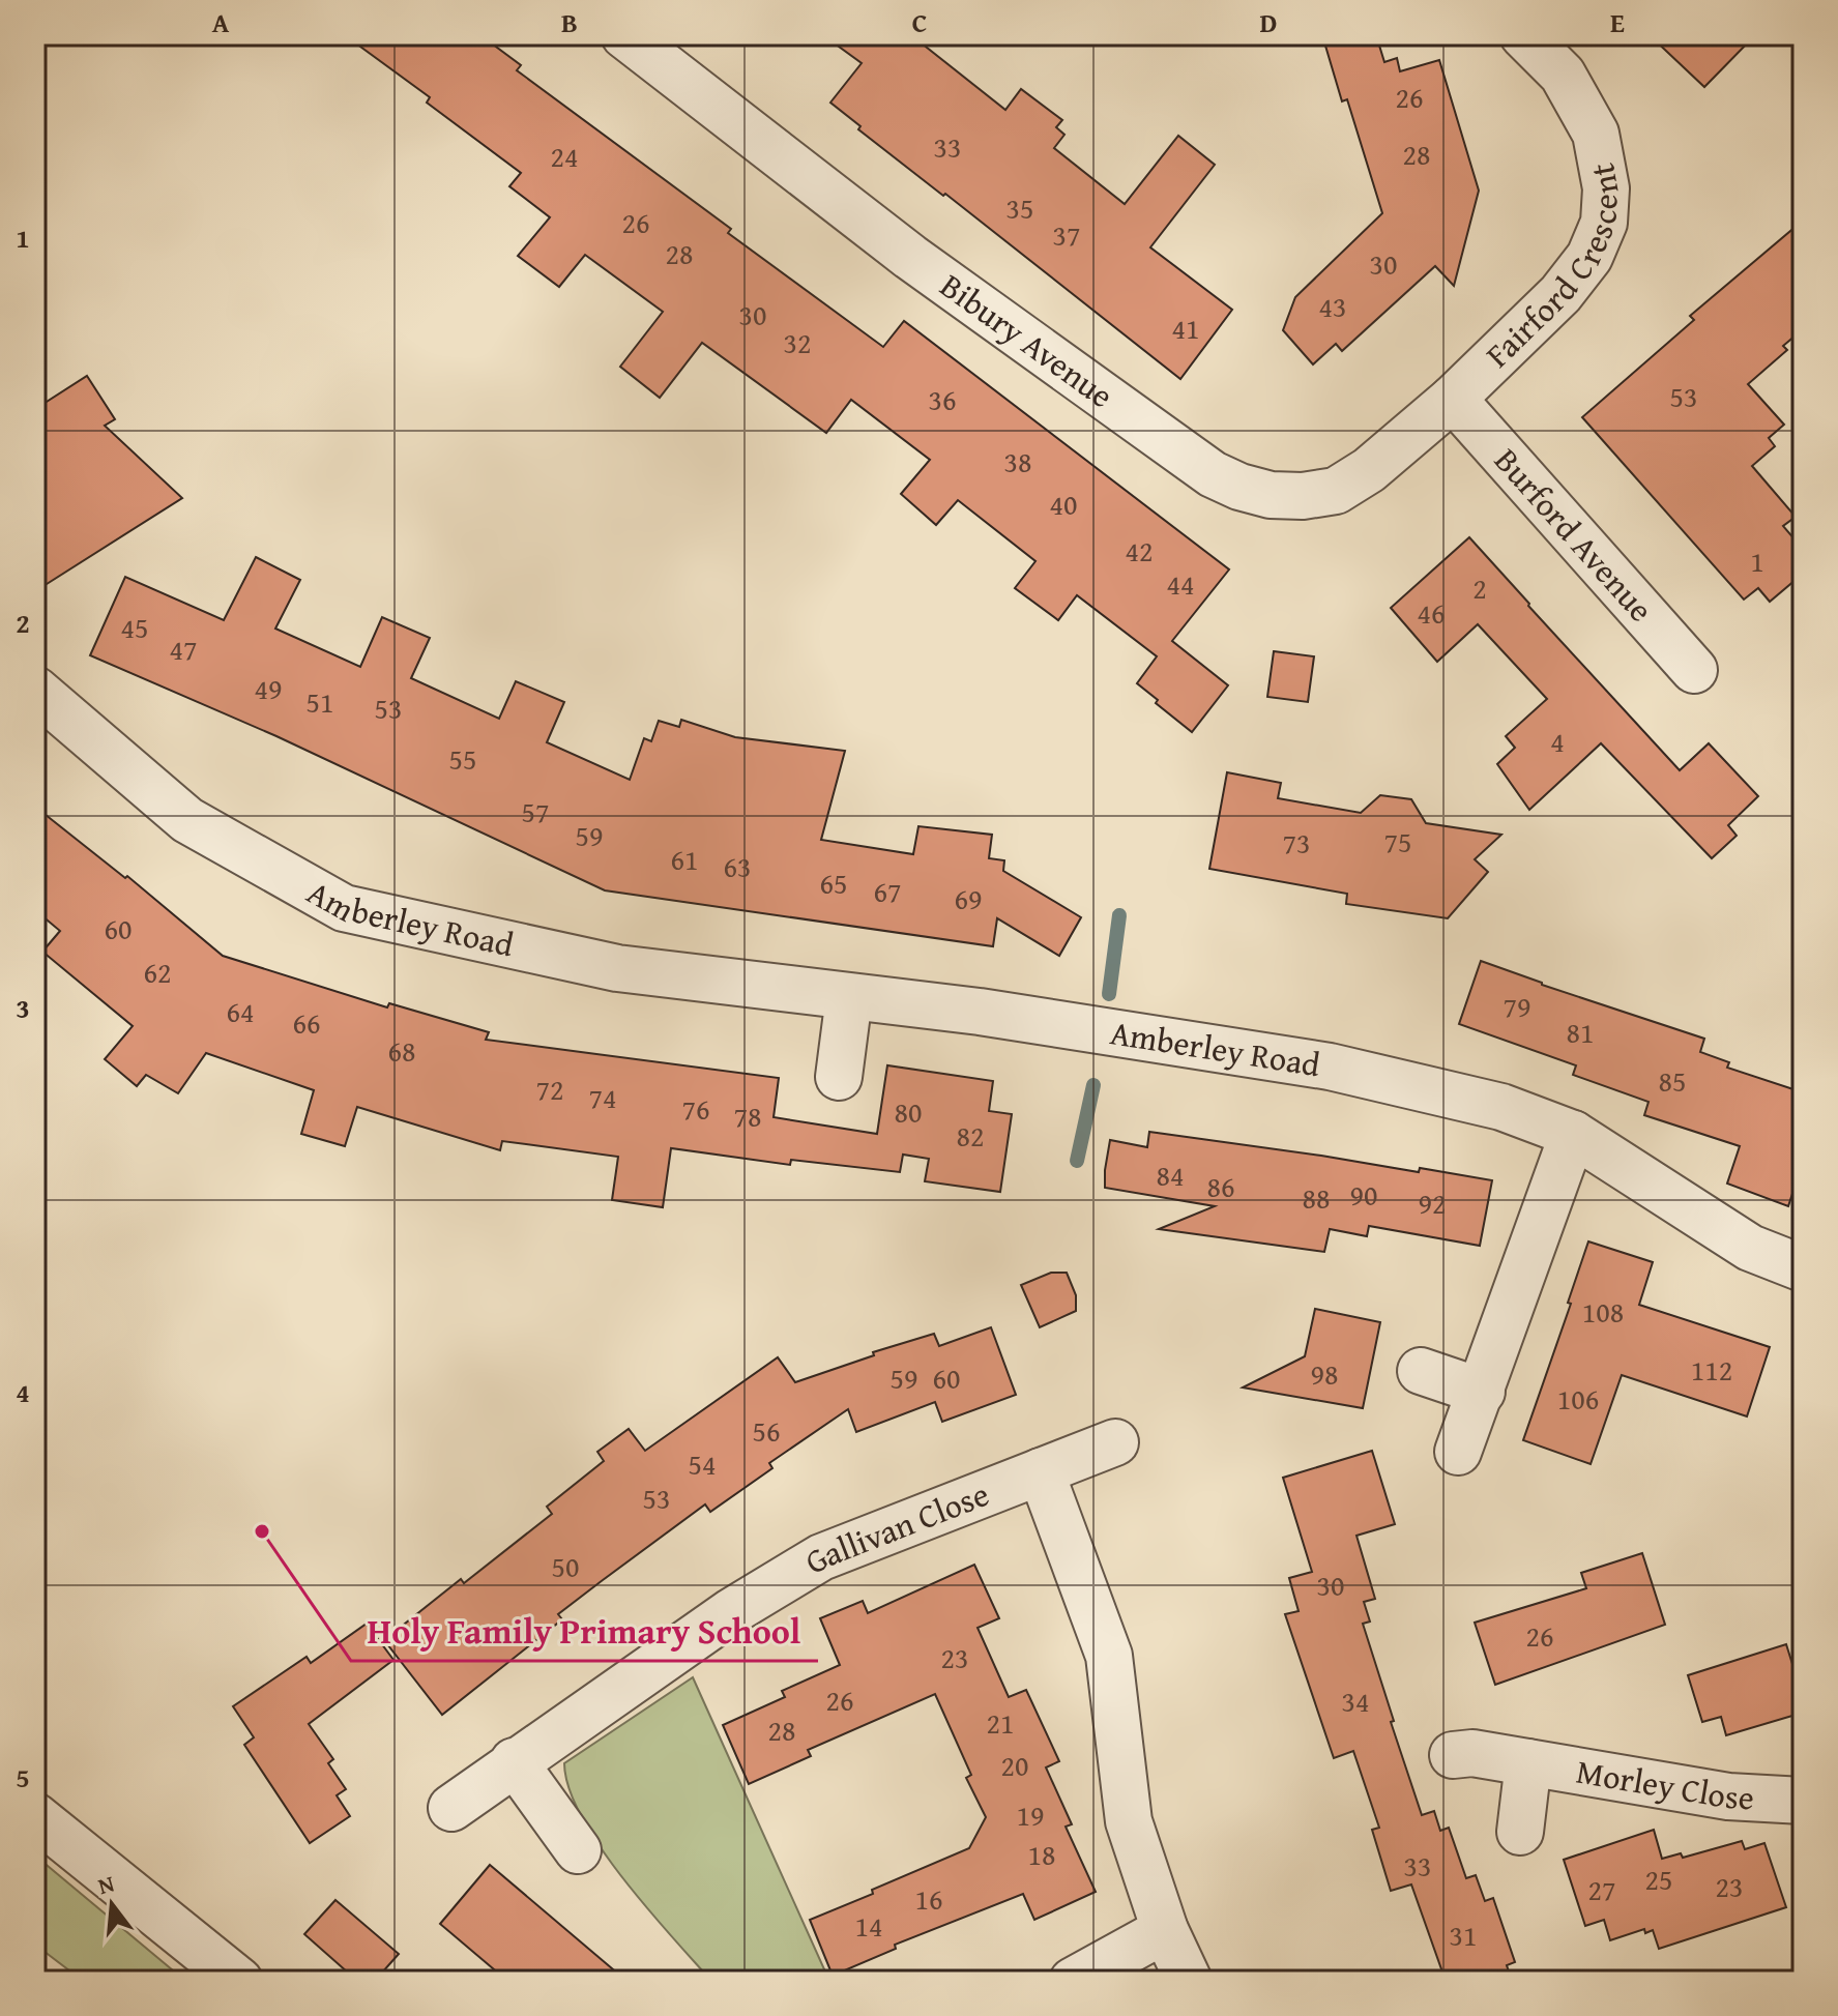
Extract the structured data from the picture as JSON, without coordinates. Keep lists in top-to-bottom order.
{
  "streets": {
    "street": [
      "Fairford Crescent",
      "Bibury Avenue",
      "Burford Avenue",
      "Amberley Road",
      "Gallivan Close",
      "Morley Close"
    ]
  },
  "crossings": [
    ["Fairford Crescent", "Bibury Avenue"],
    ["Fairford Crescent", "Burford Avenue"],
    ["Bibury Avenue", "Burford Avenue"]
  ],
  "places": ["Holy Family Primary School"],
  "house_numbers": [
    "26",
    "33",
    "28",
    "24",
    "35",
    "26",
    "37",
    "28",
    "30",
    "43",
    "30",
    "41",
    "32",
    "53",
    "36",
    "38",
    "40",
    "42",
    "1",
    "44",
    "2",
    "46",
    "45",
    "47",
    "49",
    "51",
    "53",
    "4",
    "55",
    "57",
    "59",
    "75",
    "73",
    "61",
    "63",
    "65",
    "67",
    "69",
    "60",
    "62",
    "79",
    "64",
    "66",
    "81",
    "68",
    "85",
    "72",
    "74",
    "76",
    "80",
    "78",
    "82",
    "84",
    "86",
    "90",
    "88",
    "92",
    "108",
    "112",
    "98",
    "59",
    "60",
    "106",
    "56",
    "54",
    "53",
    "50",
    "30",
    "26",
    "23",
    "26",
    "34",
    "21",
    "28",
    "20",
    "19",
    "18",
    "33",
    "25",
    "23",
    "27",
    "16",
    "14",
    "31"
  ],
  "north": "top",
  "grid": {
    "columns": [
      "A",
      "B",
      "C",
      "D",
      "E"
    ],
    "rows": [
      "1",
      "2",
      "3",
      "4",
      "5"
    ]
  }
}
